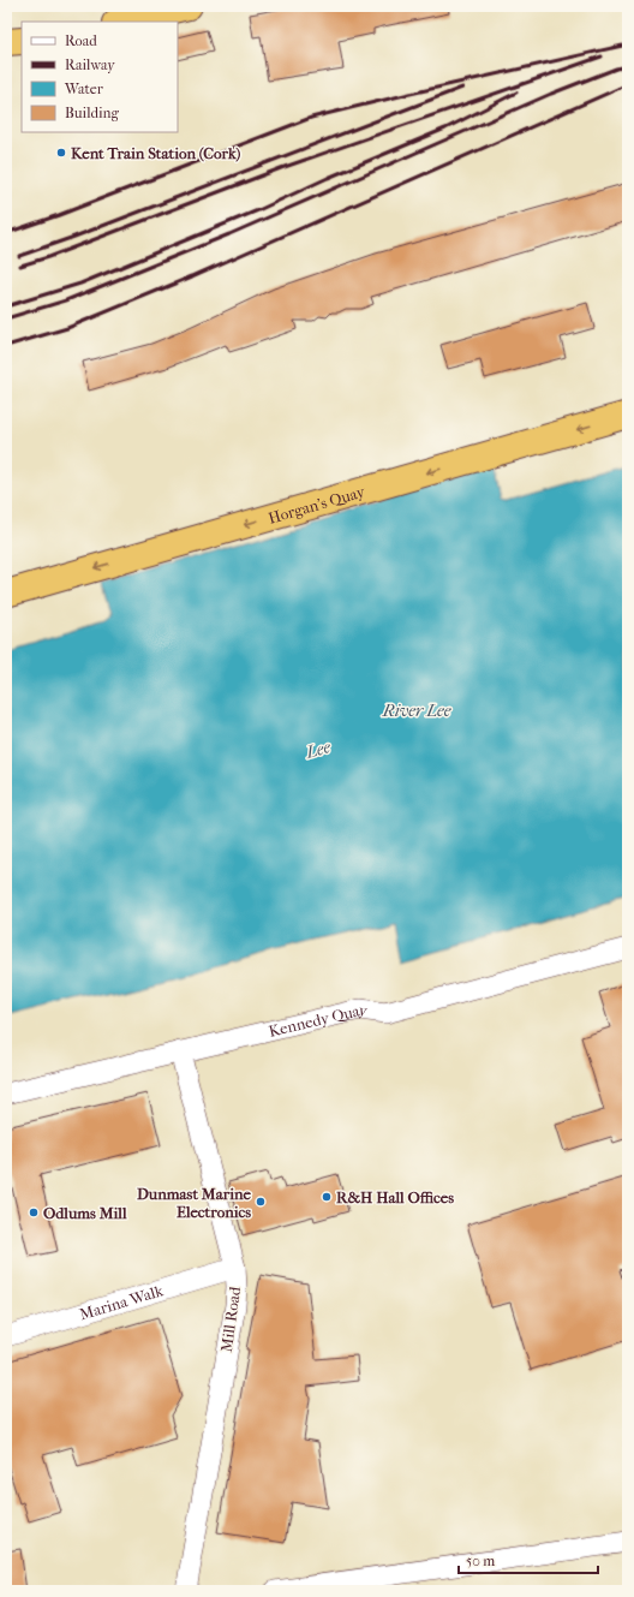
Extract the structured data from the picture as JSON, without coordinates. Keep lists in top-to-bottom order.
{
  "streets": {
    "highway": ["Horgan's Quay"],
    "street": ["Kennedy Quay", "Marina Walk", "Mill Road"]
  },
  "crossings": [
    ["Kennedy Quay", "Mill Road"],
    ["Marina Walk", "Mill Road"]
  ],
  "one_way": ["Horgan's Quay"],
  "water": ["River Lee", "Lee"],
  "places": [
    "Kent Train Station (Cork)",
    "R&H Hall Offices",
    "Dunmast Marine Electronics",
    "Odlums Mill"
  ],
  "legend": [
    "Road",
    "Railway",
    "Water",
    "Building"
  ],
  "scale_bar": "50 m"
}
